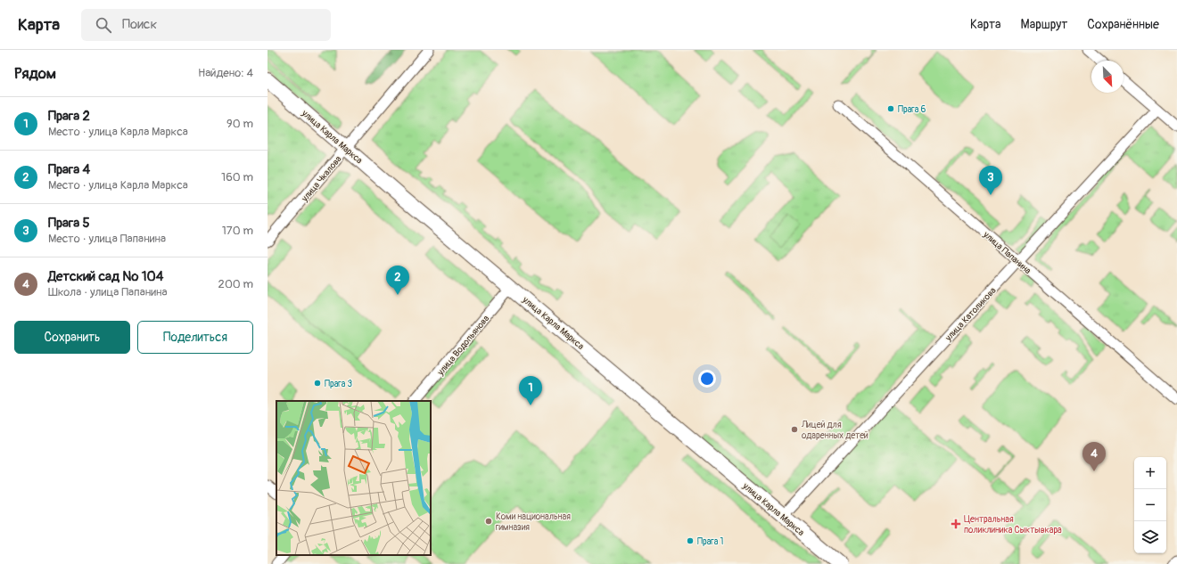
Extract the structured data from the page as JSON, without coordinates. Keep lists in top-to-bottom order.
{
  "streets": {
    "street": [
      "улица Карла Маркса",
      "улица Чкалова",
      "улица Папанина",
      "улица Католикова",
      "улица Водопьянова"
    ]
  },
  "crossings": [
    ["улица Карла Маркса", "улица Чкалова"],
    ["улица Карла Маркса", "улица Католикова"],
    ["улица Карла Маркса", "улица Водопьянова"],
    ["улица Папанина", "улица Католикова"]
  ],
  "places": {
    "other": [
      "Прага 6",
      "Прага 3",
      "Лицей для одаренных детей",
      "Коми национальная гимназия",
      "Прага 1"
    ],
    "health": ["Центральная поликлиника Сыктывкара"]
  },
  "north": "bottom right",
  "page": {
    "header": "Карта",
    "search": "Поиск",
    "nav": ["Карта", "Маршрут", "Сохранённые"],
    "heading": ["Рядом", "Найдено: 4"],
    "list": [
      {
        "mark": "1",
        "name": "Прага 2",
        "note": "Место · улица Карла Маркса",
        "value": "90 m"
      },
      {
        "mark": "2",
        "name": "Прага 4",
        "note": "Место · улица Карла Маркса",
        "value": "160 m"
      },
      {
        "mark": "3",
        "name": "Прага 5",
        "note": "Место · улица Папанина",
        "value": "170 m"
      },
      {
        "mark": "4",
        "name": "Детский сад № 104",
        "note": "Школа · улица Папанина",
        "value": "200 m"
      }
    ],
    "pins": [
      "3",
      "2",
      "1",
      "4"
    ],
    "buttons": ["Сохранить", "Поделиться"],
    "map_buttons": ["+", "−"]
  }
}
